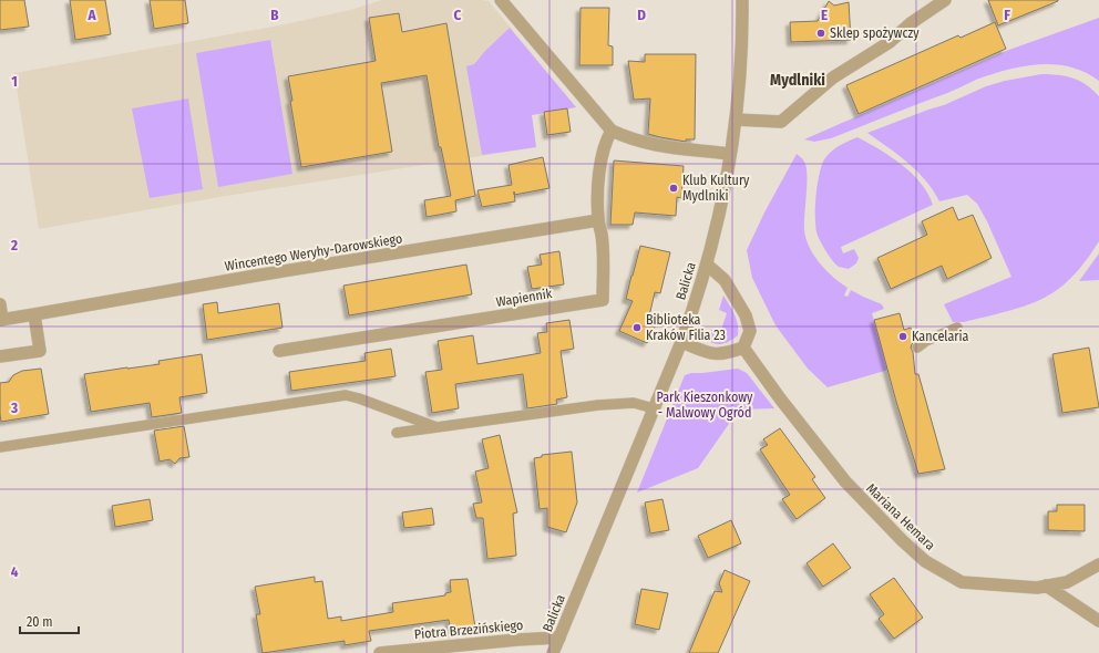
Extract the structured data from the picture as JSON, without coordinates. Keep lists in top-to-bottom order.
{
  "streets": {
    "street": [
      "Wincentego Weryhy-Darowskiego",
      "Balicka",
      "Wapiennik",
      "Mariana Hemara",
      "Piotra Brzezińskiego"
    ]
  },
  "crossings": [
    ["Wincentego Weryhy-Darowskiego", "Wapiennik"],
    ["Balicka", "Piotra Brzezińskiego"]
  ],
  "districts": ["Mydlniki"],
  "parks": ["Park Kieszonkowy - Malwowy Ogród"],
  "places": [
    "Sklep spożywczy",
    "Klub Kultury Mydlniki",
    "Biblioteka Kraków Filia 23",
    "Kancelaria"
  ],
  "scale_bar": "20 m",
  "grid": {
    "columns": [
      "A",
      "B",
      "C",
      "D",
      "E",
      "F"
    ],
    "rows": [
      "1",
      "2",
      "3",
      "4"
    ]
  }
}
